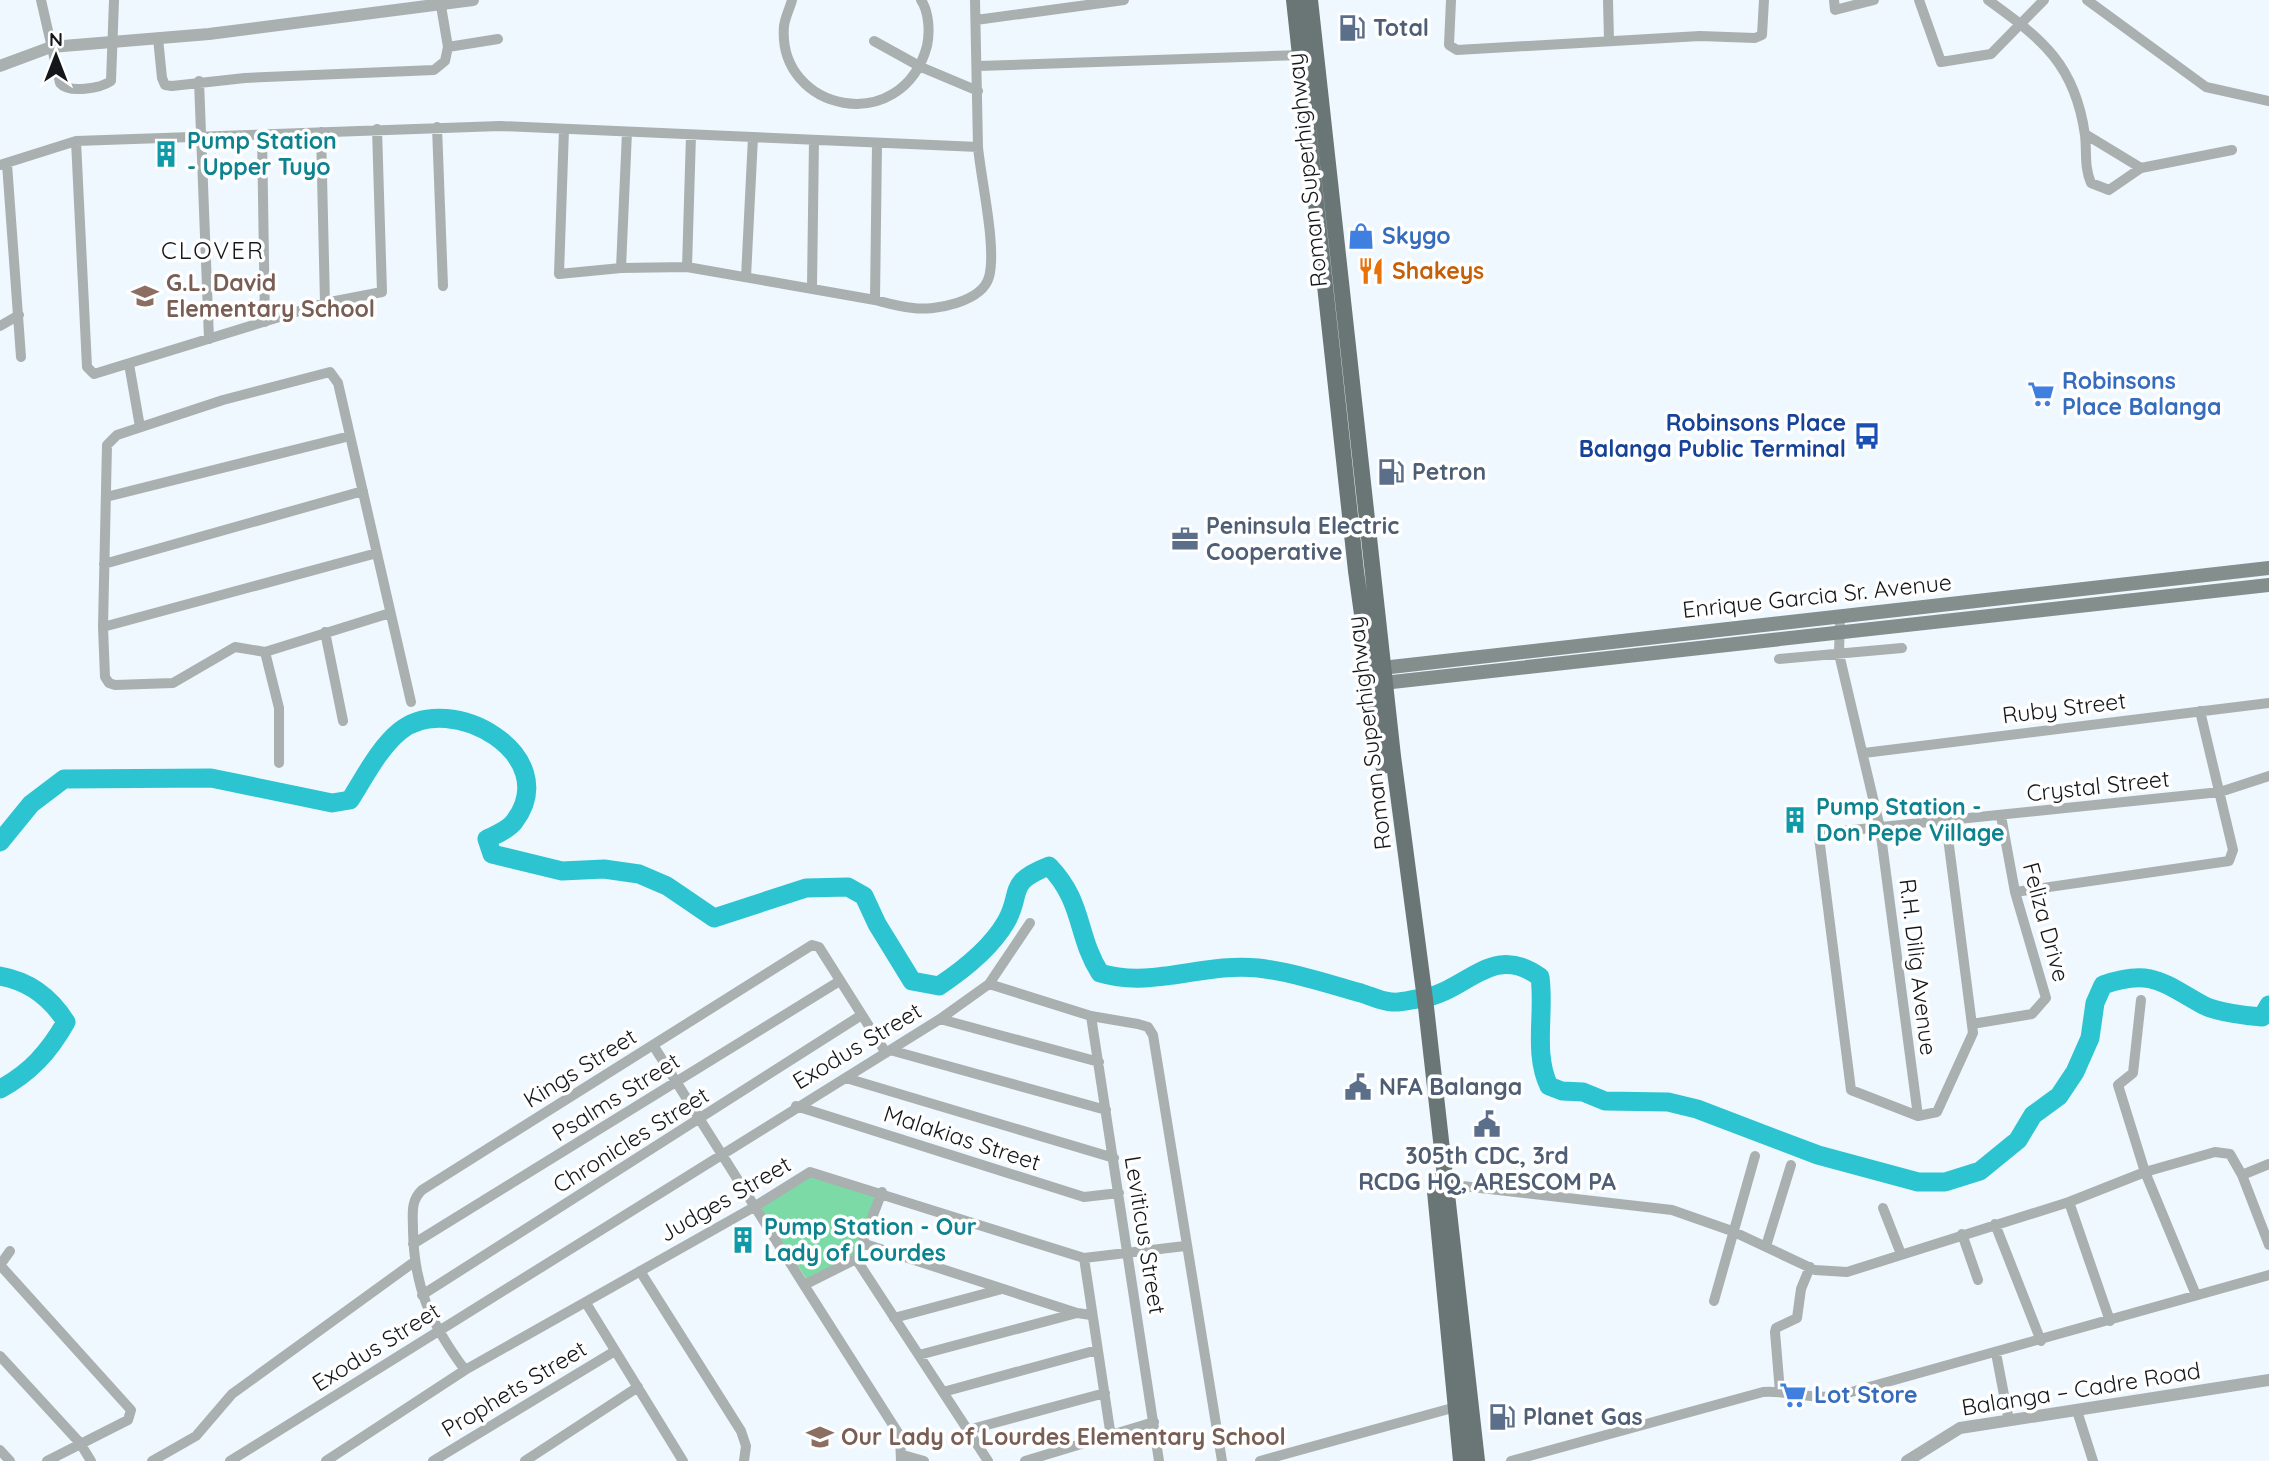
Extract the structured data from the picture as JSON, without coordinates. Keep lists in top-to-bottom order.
{
  "streets": {
    "main road": ["Roman Superhighway", "Enrique Garcia Sr. Avenue"],
    "street": [
      "Ruby Street",
      "Crystal Street",
      "Feliza Drive",
      "R.H. Dilig Avenue",
      "Exodus Street",
      "Kings Street",
      "Psalms Street",
      "Malakias Street",
      "Chronicles Street",
      "Judges Street",
      "Leviticus Street",
      "Prophets Street",
      "Balanga – Cadre Road"
    ]
  },
  "crossings": [
    ["Roman Superhighway", "Enrique Garcia Sr. Avenue"],
    ["Enrique Garcia Sr. Avenue", "R.H. Dilig Avenue"],
    ["Ruby Street", "R.H. Dilig Avenue"],
    ["Crystal Street", "Feliza Drive"],
    ["Crystal Street", "R.H. Dilig Avenue"],
    ["Exodus Street", "Kings Street"],
    ["Exodus Street", "Malakias Street"],
    ["Kings Street", "Psalms Street"],
    ["Kings Street", "Chronicles Street"],
    ["Kings Street", "Judges Street"],
    ["Malakias Street", "Leviticus Street"],
    ["Judges Street", "Leviticus Street"]
  ],
  "districts": ["CLOVER"],
  "places": {
    "fuel station": ["Total", "Petron", "Planet Gas"],
    "building": ["Pump Station - Upper Tuyo", "Pump Station - Don Pepe Village", "Pump Station - Our Lady of Lourdes"],
    "shop": ["Skygo"],
    "restaurant": ["Shakeys"],
    "school or university": ["G.L. David Elementary School", "Our Lady of Lourdes Elementary School"],
    "supermarket": ["Robinsons Place Balanga", "Lot Store"],
    "bus stop": ["Robinsons Place Balanga Public Terminal"],
    "office": ["Peninsula Electric Cooperative"],
    "public building": ["NFA Balanga", "305th CDC, 3rd RCDG HQ, ARESCOM PA"]
  },
  "north": "top"
}
